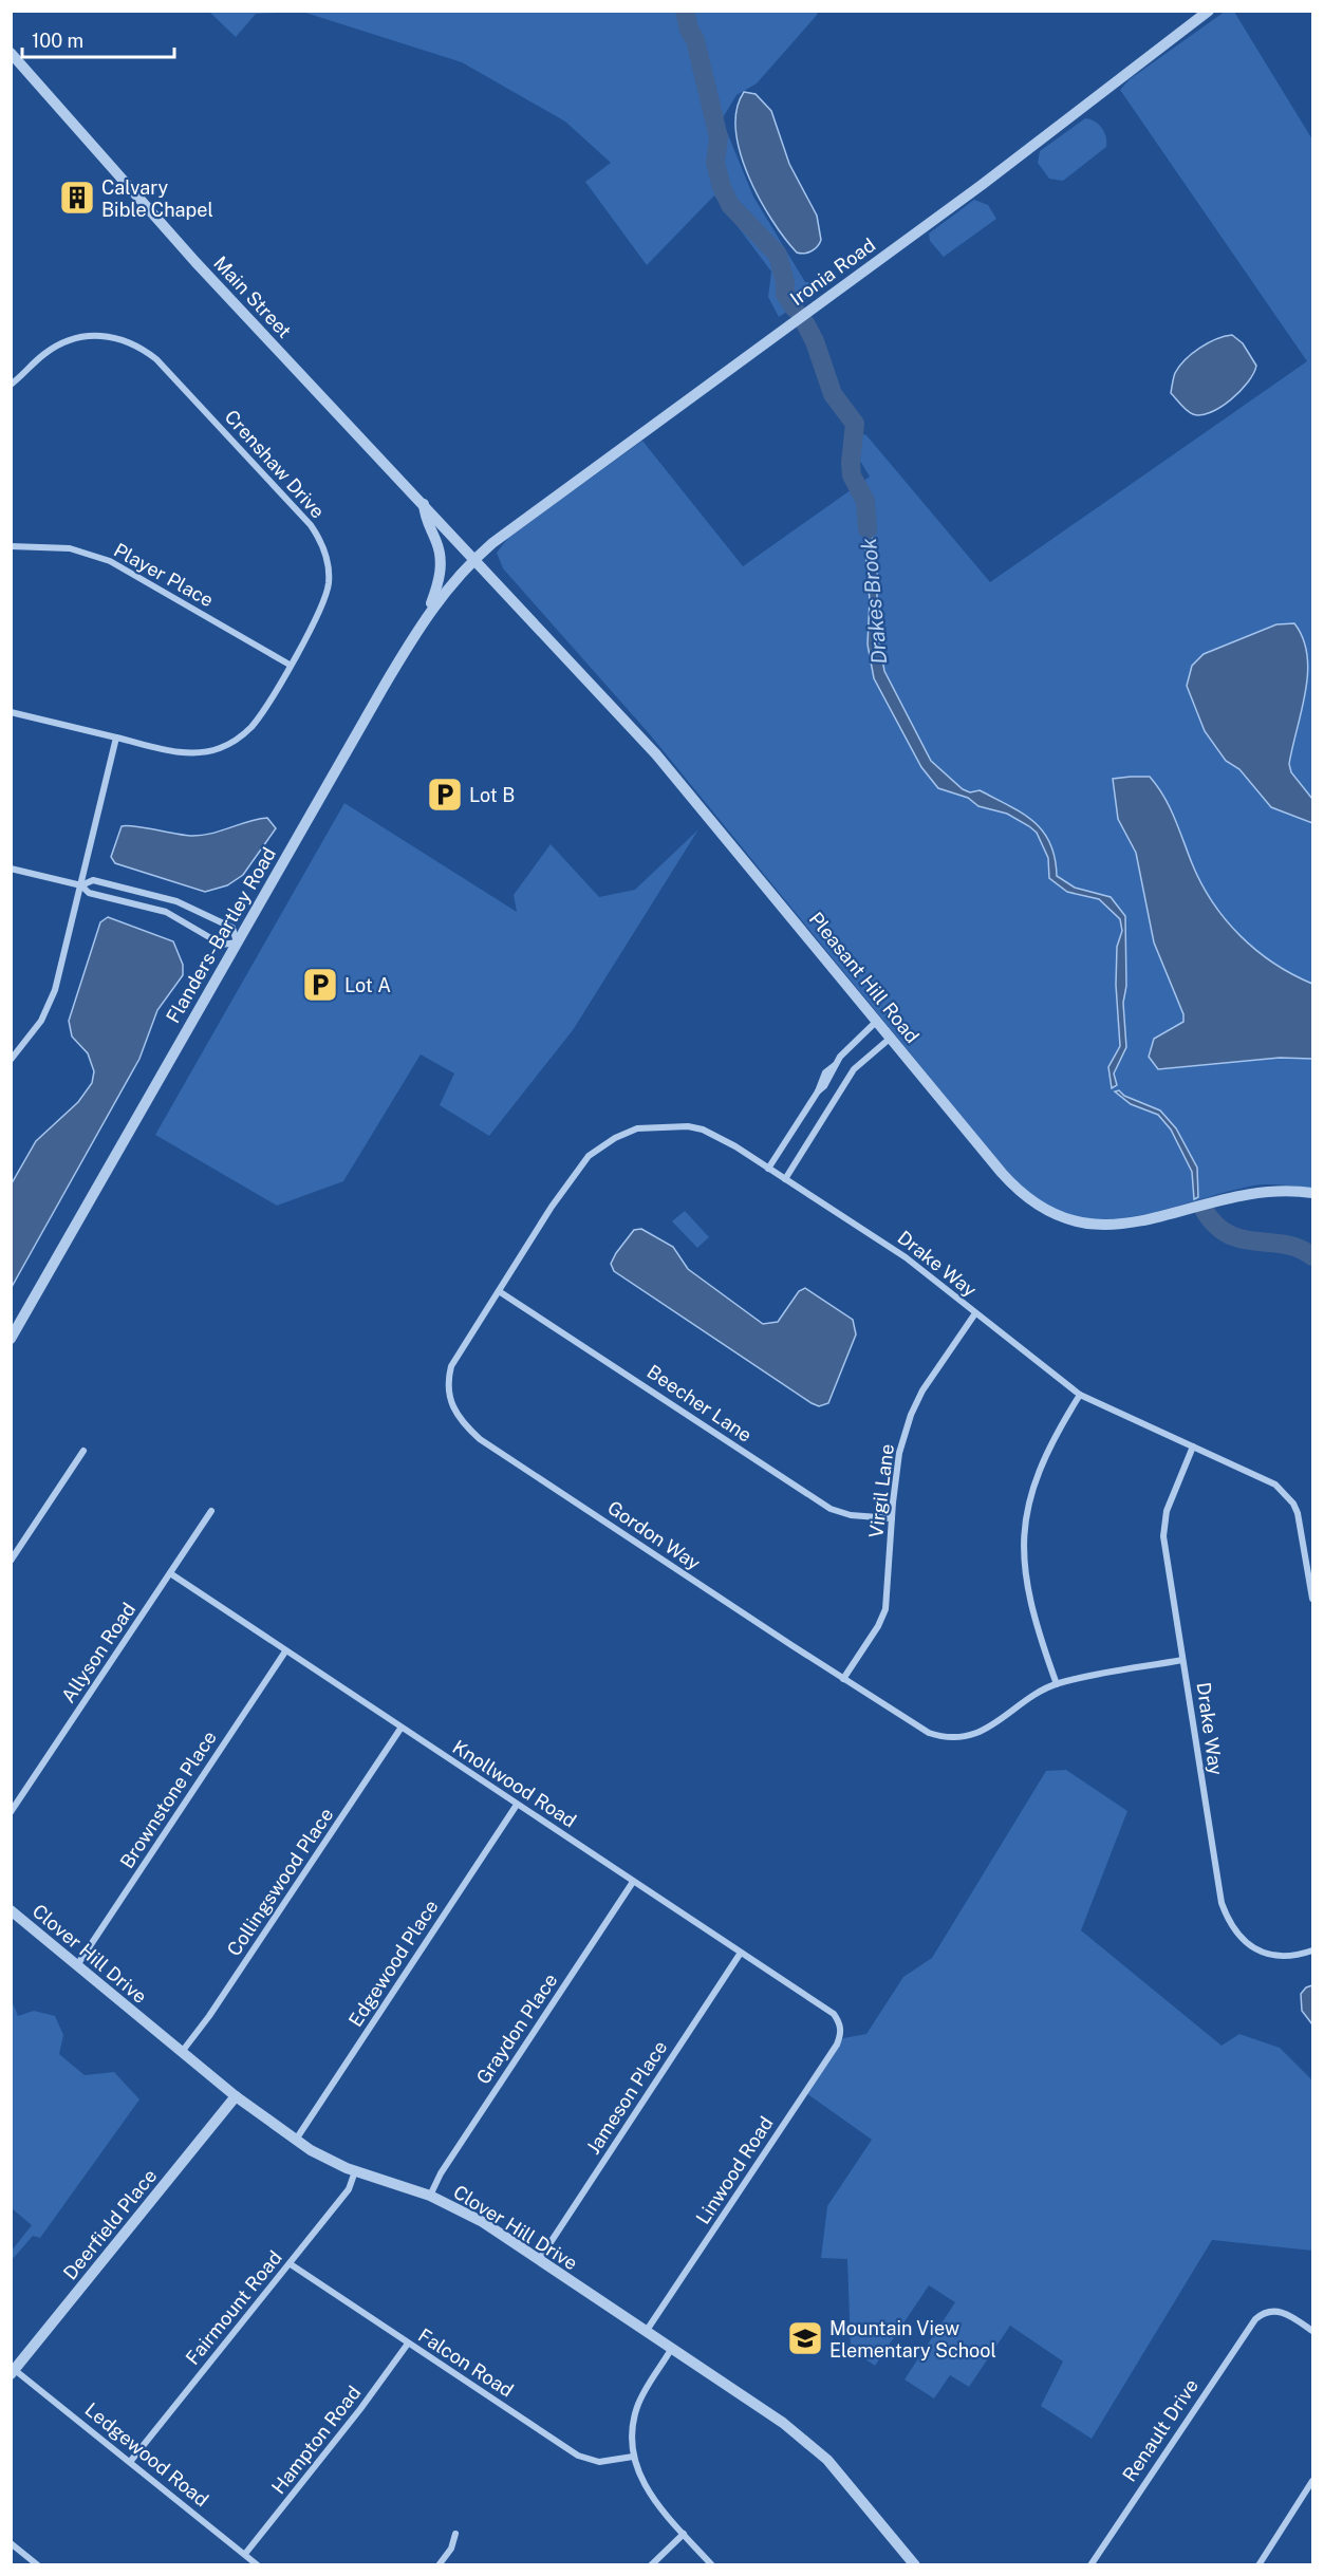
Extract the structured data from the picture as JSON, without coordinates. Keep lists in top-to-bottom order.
{
  "streets": {
    "street": [
      "Ironia Road",
      "Main Street",
      "Crenshaw Drive",
      "Player Place",
      "Flanders-Bartley Road",
      "Pleasant Hill Road",
      "Drake Way",
      "Beecher Lane",
      "Virgil Lane",
      "Gordon Way",
      "Allyson Road",
      "Knollwood Road",
      "Brownstone Place",
      "Collingswood Place",
      "Clover Hill Drive",
      "Edgewood Place",
      "Graydon Place",
      "Jameson Place",
      "Linwood Road",
      "Deerfield Place",
      "Fairmount Road",
      "Falcon Road",
      "Renault Drive",
      "Hampton Road",
      "Ledgewood Road"
    ]
  },
  "crossings": [
    ["Ironia Road", "Main Street"],
    ["Ironia Road", "Flanders-Bartley Road"],
    ["Ironia Road", "Pleasant Hill Road"],
    ["Main Street", "Flanders-Bartley Road"],
    ["Main Street", "Pleasant Hill Road"],
    ["Crenshaw Drive", "Player Place"],
    ["Flanders-Bartley Road", "Pleasant Hill Road"],
    ["Drake Way", "Virgil Lane"],
    ["Drake Way", "Gordon Way"],
    ["Beecher Lane", "Virgil Lane"],
    ["Beecher Lane", "Gordon Way"],
    ["Virgil Lane", "Gordon Way"],
    ["Allyson Road", "Knollwood Road"],
    ["Knollwood Road", "Brownstone Place"],
    ["Knollwood Road", "Collingswood Place"],
    ["Knollwood Road", "Edgewood Place"],
    ["Knollwood Road", "Graydon Place"],
    ["Knollwood Road", "Jameson Place"],
    ["Knollwood Road", "Linwood Road"],
    ["Brownstone Place", "Clover Hill Drive"],
    ["Collingswood Place", "Clover Hill Drive"],
    ["Clover Hill Drive", "Edgewood Place"],
    ["Clover Hill Drive", "Graydon Place"],
    ["Clover Hill Drive", "Jameson Place"],
    ["Clover Hill Drive", "Linwood Road"],
    ["Clover Hill Drive", "Deerfield Place"],
    ["Clover Hill Drive", "Fairmount Road"],
    ["Deerfield Place", "Ledgewood Road"],
    ["Fairmount Road", "Falcon Road"],
    ["Fairmount Road", "Ledgewood Road"],
    ["Falcon Road", "Hampton Road"],
    ["Hampton Road", "Ledgewood Road"]
  ],
  "water": ["Drakes Brook"],
  "places": {
    "building": ["Calvary Bible Chapel"],
    "parking": ["Lot B", "Lot A"],
    "school or university": ["Mountain View Elementary School"]
  },
  "scale_bar": "100 m"
}
